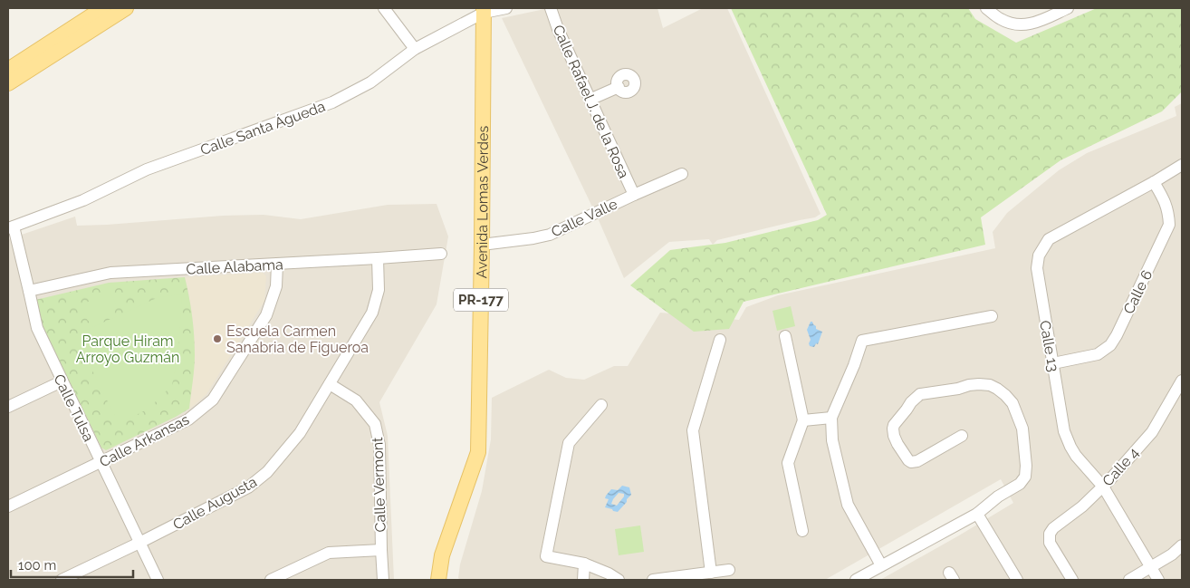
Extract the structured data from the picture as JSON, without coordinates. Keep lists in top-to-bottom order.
{
  "streets": {
    "main road": ["Avenida Lomas Verdes", "PR-177"],
    "street": [
      "Calle Rafael J. de la Rosa",
      "Calle Santa Águeda",
      "Calle Valle",
      "Calle Alabama",
      "Calle 6",
      "Calle 13",
      "Calle Tulsa",
      "Calle Arkansas",
      "Calle 4",
      "Calle Vermont",
      "Calle Augusta"
    ]
  },
  "crossings": [
    ["Calle Rafael J. de la Rosa", "Calle Valle"],
    ["Calle Santa Águeda", "Avenida Lomas Verdes"],
    ["Calle Santa Águeda", "Calle Tulsa"],
    ["Avenida Lomas Verdes", "Calle Valle"],
    ["Calle Alabama", "Calle Tulsa"],
    ["Calle Alabama", "Calle Arkansas"],
    ["Calle Alabama", "Calle Augusta"],
    ["Calle 6", "Calle 13"],
    ["Calle 13", "Calle 4"],
    ["Calle Tulsa", "Calle Arkansas"],
    ["Calle Tulsa", "Calle Augusta"],
    ["Calle Vermont", "Calle Augusta"]
  ],
  "parks": ["Parque Hiram Arroyo Guzmán"],
  "places": ["Escuela Carmen Sanabria de Figueroa"],
  "scale_bar": "100 m"
}
